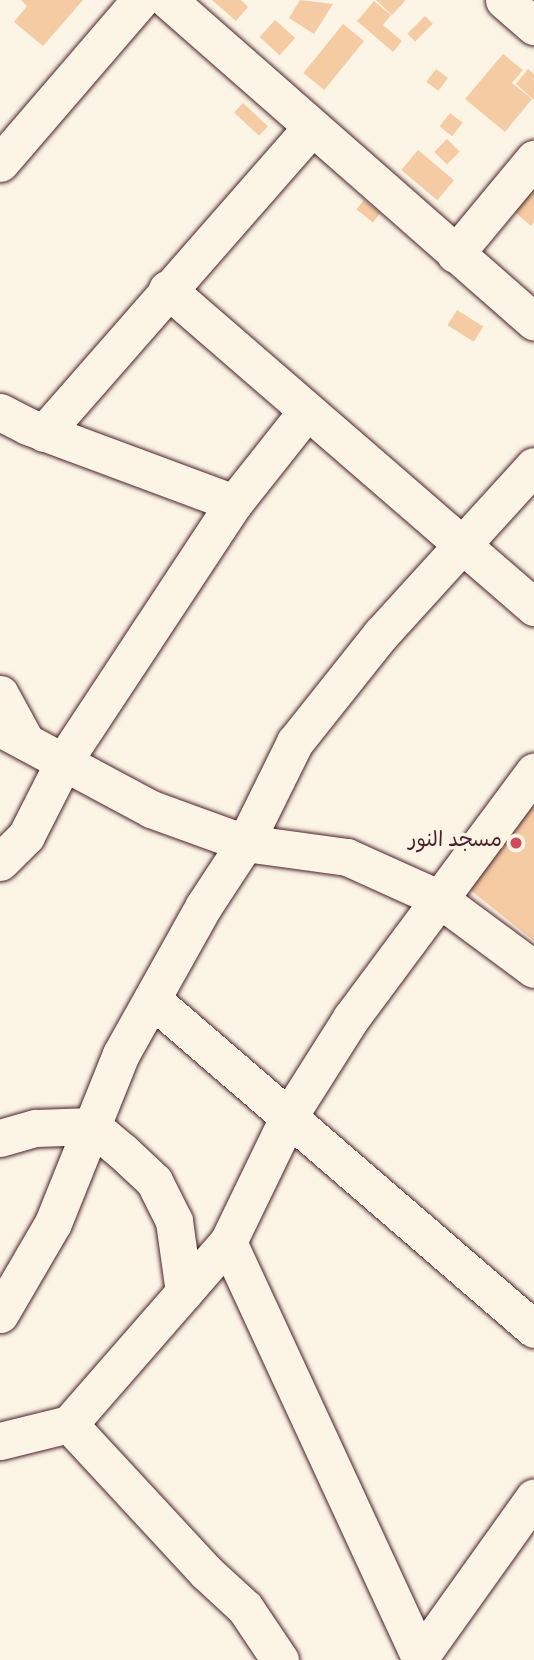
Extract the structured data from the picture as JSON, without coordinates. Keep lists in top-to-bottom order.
{
  "places": ["مسجد النور"]
}
